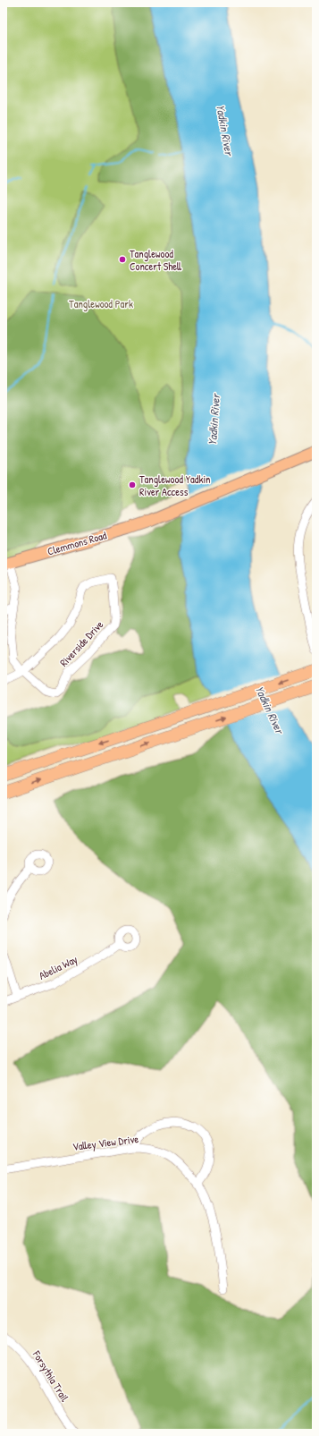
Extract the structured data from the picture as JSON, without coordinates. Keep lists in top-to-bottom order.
{
  "streets": {
    "main road": ["Clemmons Road"],
    "street": [
      "Riverside Drive",
      "Abelia Way",
      "Valley View Drive",
      "Forsythia Trail"
    ]
  },
  "crossings": [
    ["Clemmons Road", "Riverside Drive"]
  ],
  "water": ["Yadkin River"],
  "parks": ["Tanglewood Park"],
  "places": ["Tanglewood Concert Shell", "Tanglewood Yadkin River Access"]
}
